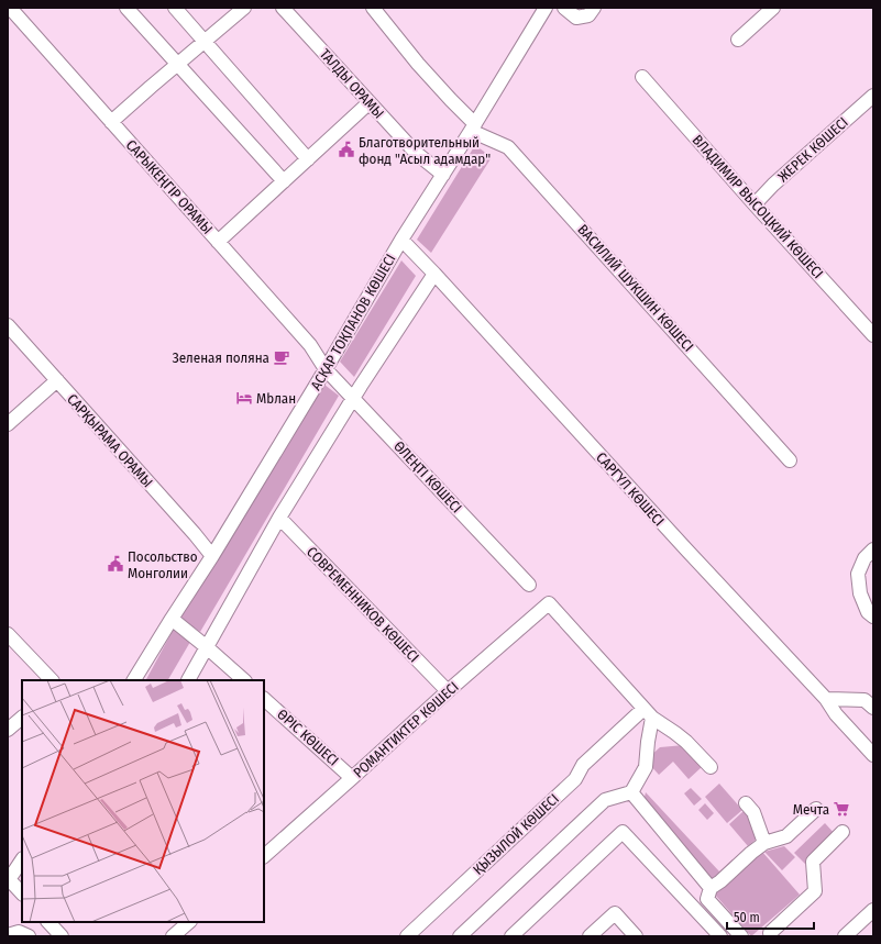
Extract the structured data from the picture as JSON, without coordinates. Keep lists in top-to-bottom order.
{
  "streets": {
    "street": [
      "ТАЛДЫ ОРАМЫ",
      "ЖЕРЕК КӨШЕСІ",
      "САРЫКЕҢГІР ОРАМЫ",
      "ВЛАДИМИР ВЫСОЦКИЙ КӨШЕСІ",
      "ВАСИЛИЙ ШУКШИН КӨШЕСІ",
      "АСҚАР ТОҚПАНОВ КӨШЕСІ",
      "САРҚЫРАМА ОРАМЫ",
      "ӨЛЕҢТІ КӨШЕСІ",
      "САРГҮЛ КӨШЕСІ",
      "СОВРЕМЕННИКОВ КӨШЕСІ",
      "РОМАНТИКТЕР КӨШЕСІ",
      "ӨРІС КӨШЕСІ",
      "ҚЫЗЫЛОЙ КӨШЕСІ"
    ]
  },
  "crossings": [
    ["ТАЛДЫ ОРАМЫ", "АСҚАР ТОҚПАНОВ КӨШЕСІ"],
    ["ЖЕРЕК КӨШЕСІ", "ВЛАДИМИР ВЫСОЦКИЙ КӨШЕСІ"],
    ["САРЫКЕҢГІР ОРАМЫ", "АСҚАР ТОҚПАНОВ КӨШЕСІ"],
    ["САРЫКЕҢГІР ОРАМЫ", "ӨЛЕҢТІ КӨШЕСІ"],
    ["ВАСИЛИЙ ШУКШИН КӨШЕСІ", "АСҚАР ТОҚПАНОВ КӨШЕСІ"],
    ["АСҚАР ТОҚПАНОВ КӨШЕСІ", "САРҚЫРАМА ОРАМЫ"],
    ["АСҚАР ТОҚПАНОВ КӨШЕСІ", "ӨЛЕҢТІ КӨШЕСІ"],
    ["АСҚАР ТОҚПАНОВ КӨШЕСІ", "САРГҮЛ КӨШЕСІ"],
    ["СОВРЕМЕННИКОВ КӨШЕСІ", "РОМАНТИКТЕР КӨШЕСІ"],
    ["РОМАНТИКТЕР КӨШЕСІ", "ӨРІС КӨШЕСІ"],
    ["РОМАНТИКТЕР КӨШЕСІ", "ҚЫЗЫЛОЙ КӨШЕСІ"]
  ],
  "places": {
    "public building": ["Благотворительный фонд \"Асыл адамдар\"", "Посольство Монголии"],
    "cafe": ["Зеленая поляна"],
    "hotel": ["Мbлан"],
    "supermarket": ["Мечта"]
  },
  "scale_bar": "50 m"
}
